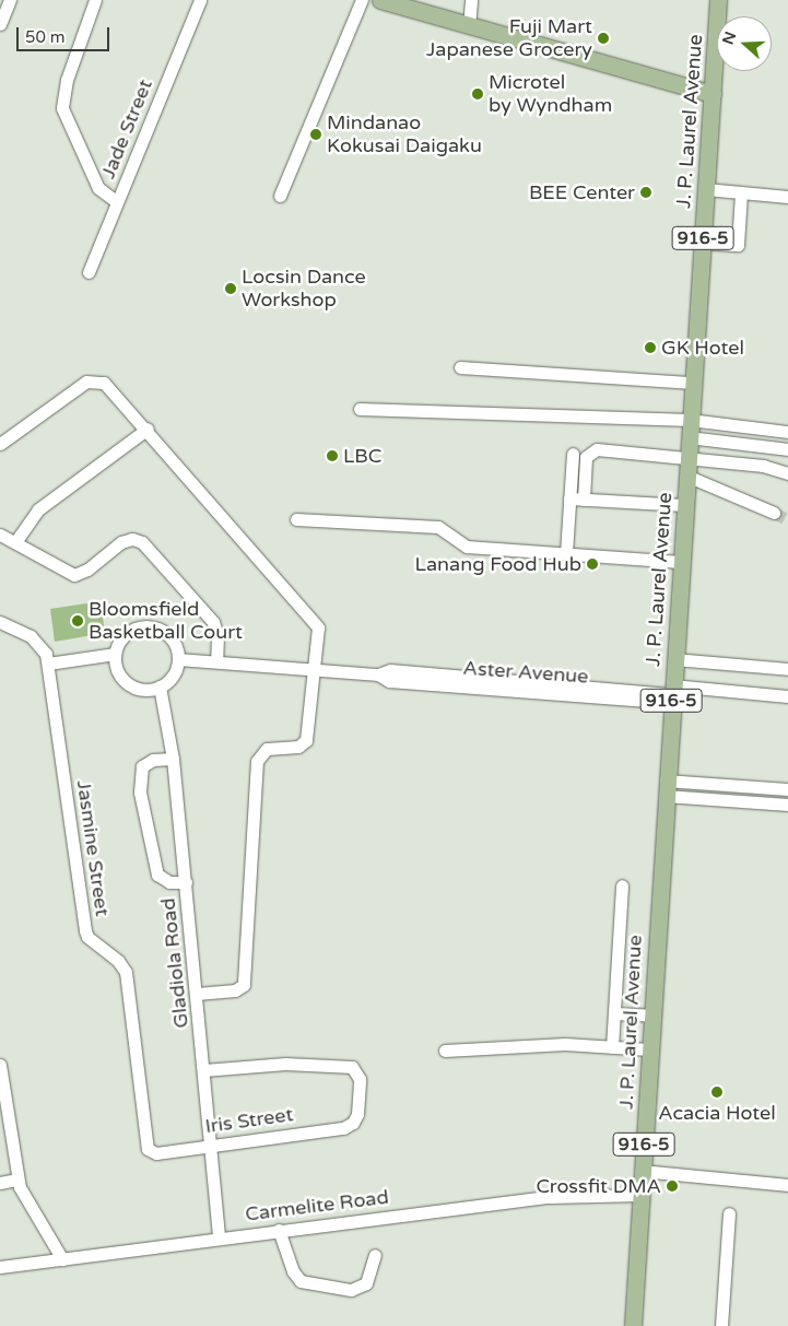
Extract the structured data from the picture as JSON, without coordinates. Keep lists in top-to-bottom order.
{
  "streets": {
    "main road": ["J. P. Laurel Avenue", "916-5"],
    "street": [
      "Jade Street",
      "Aster Avenue",
      "Jasmine Street",
      "Gladiola Road",
      "Iris Street",
      "Carmelite Road"
    ]
  },
  "crossings": [
    ["J. P. Laurel Avenue", "Aster Avenue"],
    ["J. P. Laurel Avenue", "Carmelite Road"],
    ["Aster Avenue", "Gladiola Road"],
    ["Jasmine Street", "Iris Street"],
    ["Gladiola Road", "Iris Street"],
    ["Gladiola Road", "Carmelite Road"]
  ],
  "places": [
    "Fuji Mart Japanese Grocery",
    "Microtel by Wyndham",
    "Mindanao Kokusai Daigaku",
    "BEE Center",
    "Locsin Dance Workshop",
    "GK Hotel",
    "LBC",
    "Lanang Food Hub",
    "Bloomsfield Basketball Court",
    "Acacia Hotel",
    "Crossfit DMA"
  ],
  "scale_bar": "50 m",
  "north": "left"
}
